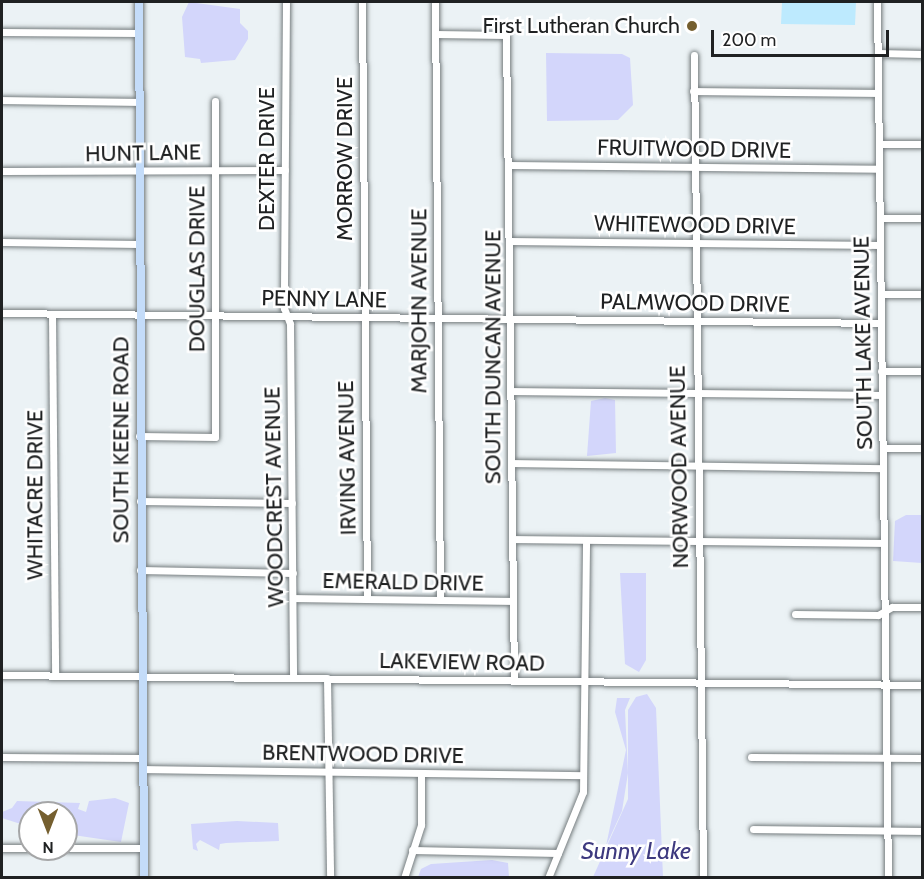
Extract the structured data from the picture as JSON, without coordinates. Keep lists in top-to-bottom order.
{
  "streets": {
    "main road": ["SOUTH KEENE ROAD"],
    "street": [
      "FRUITWOOD DRIVE",
      "HUNT LANE",
      "DEXTER DRIVE",
      "MORROW DRIVE",
      "WHITEWOOD DRIVE",
      "DOUGLAS DRIVE",
      "PENNY LANE",
      "MARJOHN AVENUE",
      "PALMWOOD DRIVE",
      "SOUTH LAKE AVENUE",
      "SOUTH DUNCAN AVENUE",
      "IRVING AVENUE",
      "NORWOOD AVENUE",
      "WHITACRE DRIVE",
      "WOODCREST AVENUE",
      "EMERALD DRIVE",
      "LAKEVIEW ROAD",
      "BRENTWOOD DRIVE"
    ]
  },
  "crossings": [
    ["FRUITWOOD DRIVE", "SOUTH LAKE AVENUE"],
    ["FRUITWOOD DRIVE", "SOUTH DUNCAN AVENUE"],
    ["FRUITWOOD DRIVE", "NORWOOD AVENUE"],
    ["HUNT LANE", "DEXTER DRIVE"],
    ["HUNT LANE", "DOUGLAS DRIVE"],
    ["HUNT LANE", "SOUTH KEENE ROAD"],
    ["DEXTER DRIVE", "PENNY LANE"],
    ["DEXTER DRIVE", "WOODCREST AVENUE"],
    ["MORROW DRIVE", "PENNY LANE"],
    ["MORROW DRIVE", "IRVING AVENUE"],
    ["WHITEWOOD DRIVE", "SOUTH LAKE AVENUE"],
    ["WHITEWOOD DRIVE", "SOUTH DUNCAN AVENUE"],
    ["WHITEWOOD DRIVE", "NORWOOD AVENUE"],
    ["DOUGLAS DRIVE", "PENNY LANE"],
    ["DOUGLAS DRIVE", "SOUTH KEENE ROAD"],
    ["PENNY LANE", "MARJOHN AVENUE"],
    ["PENNY LANE", "PALMWOOD DRIVE"],
    ["PENNY LANE", "SOUTH DUNCAN AVENUE"],
    ["PENNY LANE", "SOUTH KEENE ROAD"],
    ["PENNY LANE", "IRVING AVENUE"],
    ["PENNY LANE", "WHITACRE DRIVE"],
    ["PENNY LANE", "WOODCREST AVENUE"],
    ["MARJOHN AVENUE", "SOUTH DUNCAN AVENUE"],
    ["MARJOHN AVENUE", "EMERALD DRIVE"],
    ["PALMWOOD DRIVE", "SOUTH LAKE AVENUE"],
    ["PALMWOOD DRIVE", "SOUTH DUNCAN AVENUE"],
    ["PALMWOOD DRIVE", "NORWOOD AVENUE"],
    ["SOUTH LAKE AVENUE", "LAKEVIEW ROAD"],
    ["SOUTH DUNCAN AVENUE", "EMERALD DRIVE"],
    ["SOUTH DUNCAN AVENUE", "LAKEVIEW ROAD"],
    ["SOUTH KEENE ROAD", "EMERALD DRIVE"],
    ["SOUTH KEENE ROAD", "LAKEVIEW ROAD"],
    ["SOUTH KEENE ROAD", "BRENTWOOD DRIVE"],
    ["IRVING AVENUE", "EMERALD DRIVE"],
    ["NORWOOD AVENUE", "LAKEVIEW ROAD"],
    ["WHITACRE DRIVE", "LAKEVIEW ROAD"],
    ["WOODCREST AVENUE", "EMERALD DRIVE"],
    ["WOODCREST AVENUE", "LAKEVIEW ROAD"]
  ],
  "water": ["Sunny Lake"],
  "places": ["First Lutheran Church"],
  "scale_bar": "200 m",
  "north": "bottom"
}
